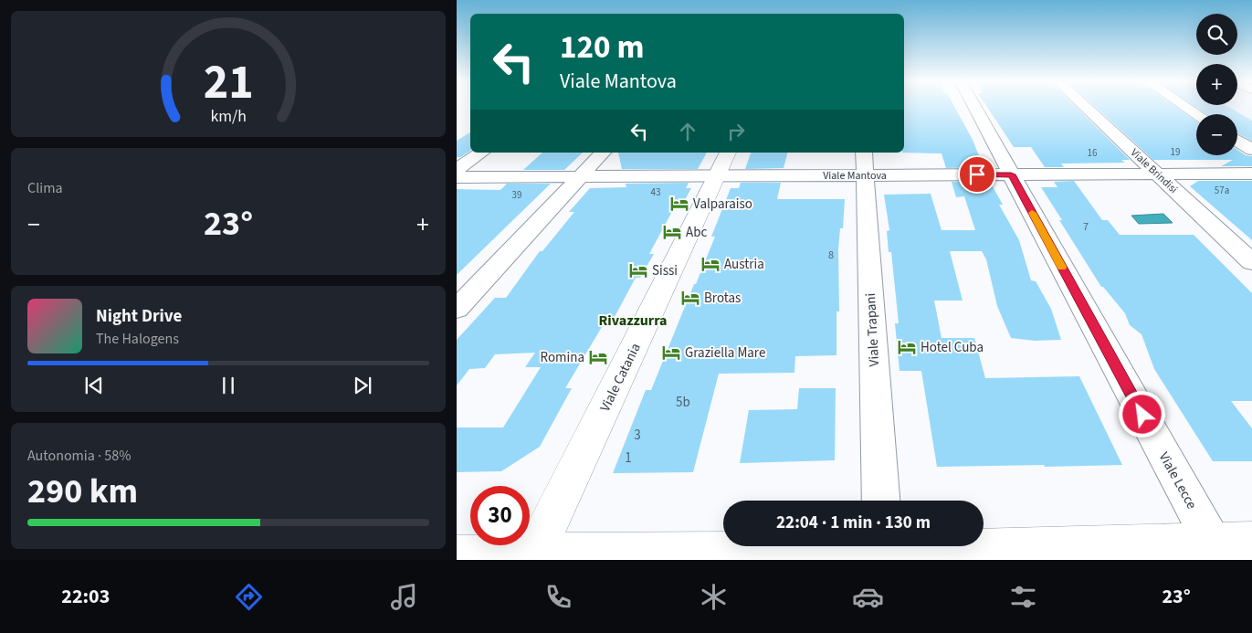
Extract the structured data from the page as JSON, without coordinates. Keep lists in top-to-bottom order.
{
  "streets": {
    "street": [
      "Viale Brindisi",
      "Viale Mantova",
      "Viale Trapani",
      "Viale Catania",
      "Viale Lecce"
    ]
  },
  "crossings": [
    ["Viale Brindisi", "Viale Mantova"],
    ["Viale Mantova", "Viale Trapani"],
    ["Viale Mantova", "Viale Catania"],
    ["Viale Mantova", "Viale Lecce"]
  ],
  "districts": ["Rivazzurra"],
  "places": {
    "hotel": [
      "Valparaiso",
      "Abc",
      "Austria",
      "Sissi",
      "Brotas",
      "Hotel Cuba",
      "Graziella Mare",
      "Romina"
    ]
  },
  "house_numbers": [
    "19",
    "16",
    "57a",
    "43",
    "39",
    "7",
    "8",
    "5b",
    "3",
    "1"
  ],
  "page": {
    "map_buttons": ["+", "−"],
    "turn": ["120 m", "Viale Mantova"],
    "tile": [
      "Clima",
      ["Autonomia · 58%", "290 km"]
    ],
    "heat": ["−", "23°", "+"],
    "song": ["Night Drive", "The Halogens"],
    "limit": "30",
    "trip": "22:04 · 1 min · 130 m",
    "tabs": ["22:03", "23°"],
    "gauge": ["21", "km/h"]
  }
}
